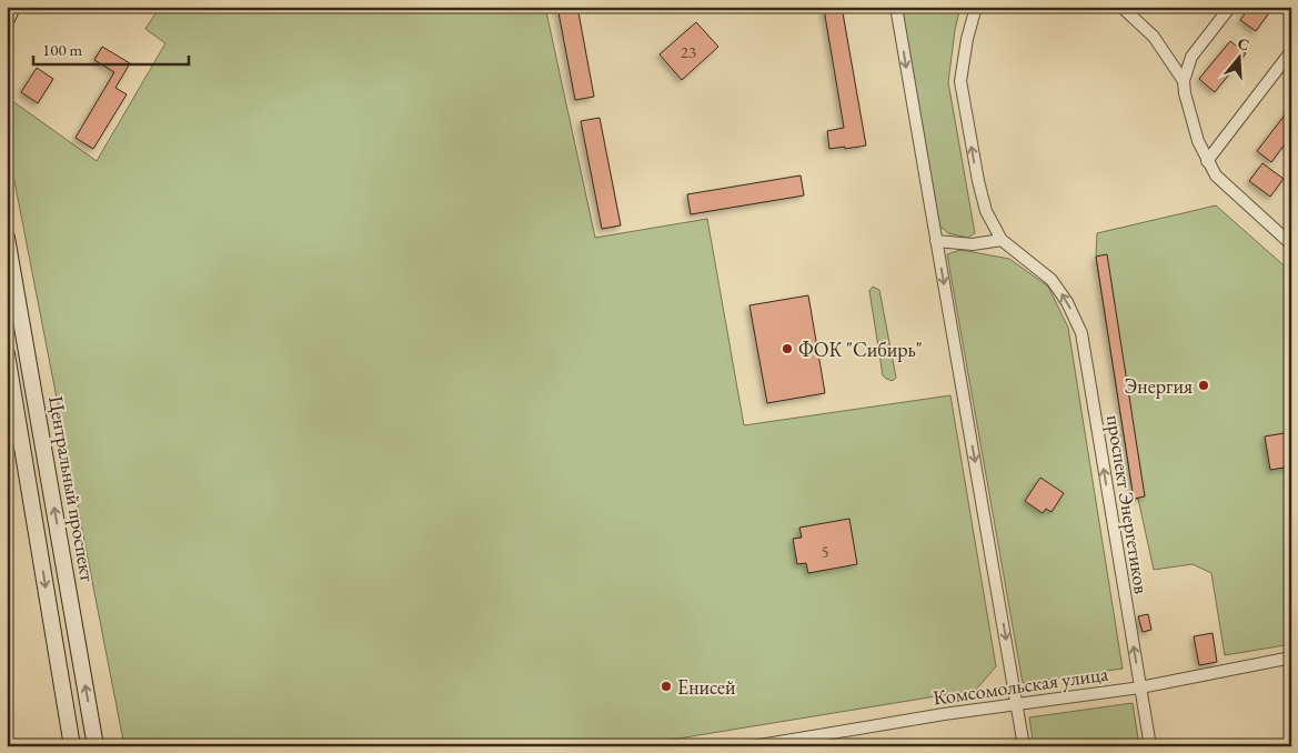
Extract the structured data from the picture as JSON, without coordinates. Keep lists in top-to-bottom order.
{
  "streets": {
    "main road": ["Центральный проспект"],
    "street": ["проспект Энергетиков", "Комсомольская улица"]
  },
  "crossings": [
    ["проспект Энергетиков", "Комсомольская улица"]
  ],
  "places": ["ФОК \"Сибирь\"", "Энергия", "Енисей"],
  "house_numbers": ["23", "5"],
  "scale_bar": "100 m",
  "north": "top"
}
